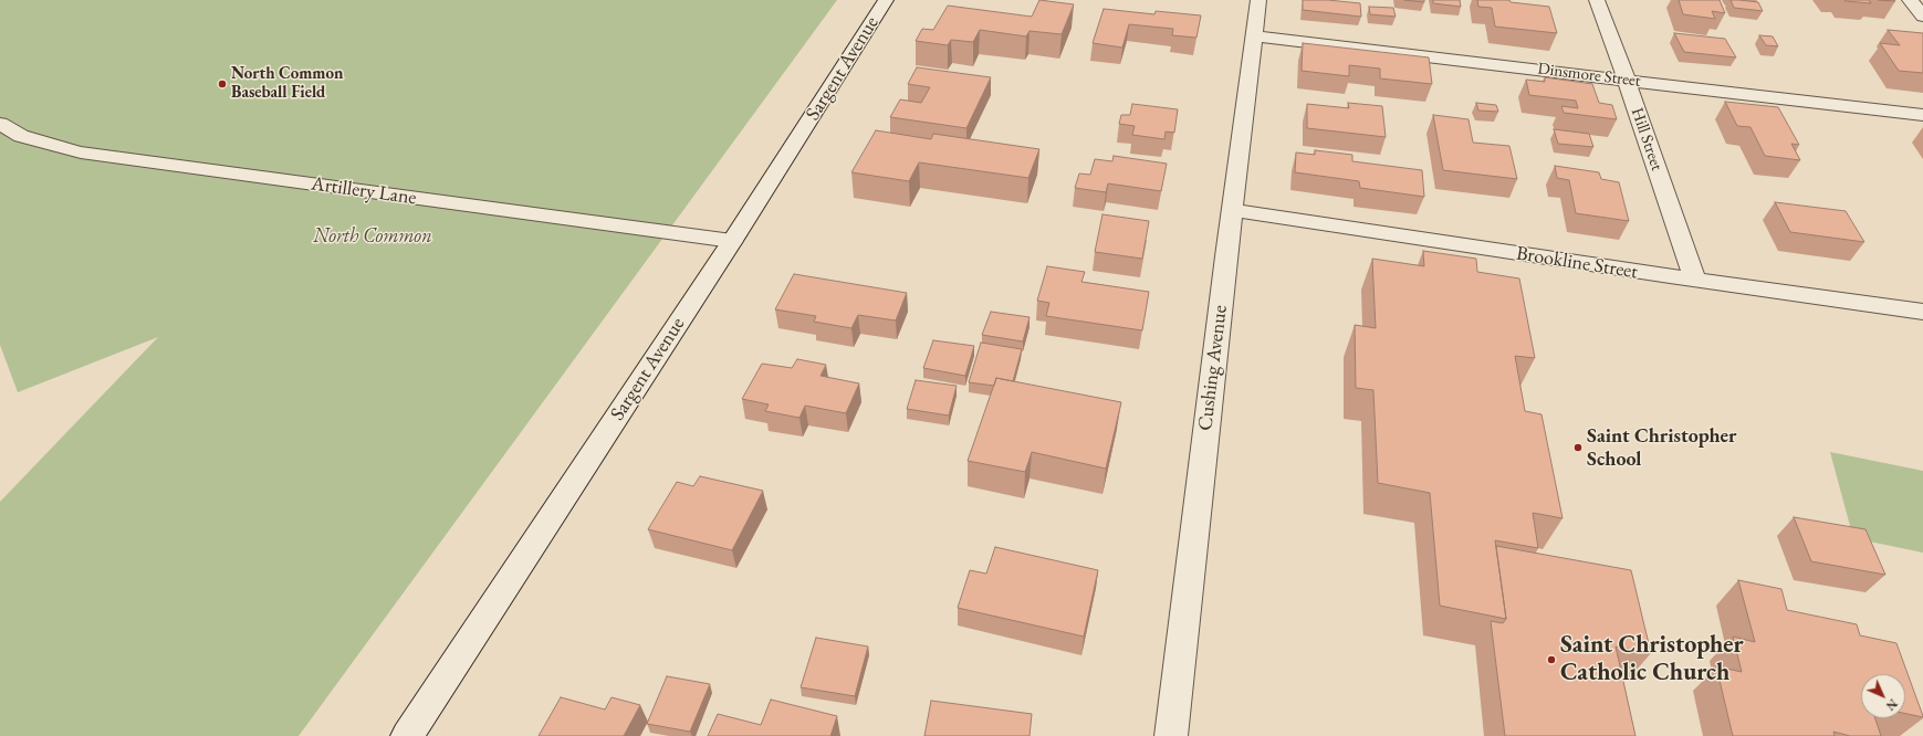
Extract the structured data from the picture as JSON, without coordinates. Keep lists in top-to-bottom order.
{
  "streets": {
    "street": [
      "Sargent Avenue",
      "Dinsmore Street",
      "Hill Street",
      "Artillery Lane",
      "Brookline Street",
      "Cushing Avenue"
    ]
  },
  "crossings": [
    ["Sargent Avenue", "Artillery Lane"],
    ["Dinsmore Street", "Hill Street"],
    ["Dinsmore Street", "Cushing Avenue"],
    ["Hill Street", "Brookline Street"],
    ["Brookline Street", "Cushing Avenue"]
  ],
  "parks": ["North Common"],
  "places": ["North Common Baseball Field", "Saint Christopher School", "Saint Christopher Catholic Church"],
  "north": "bottom right"
}
